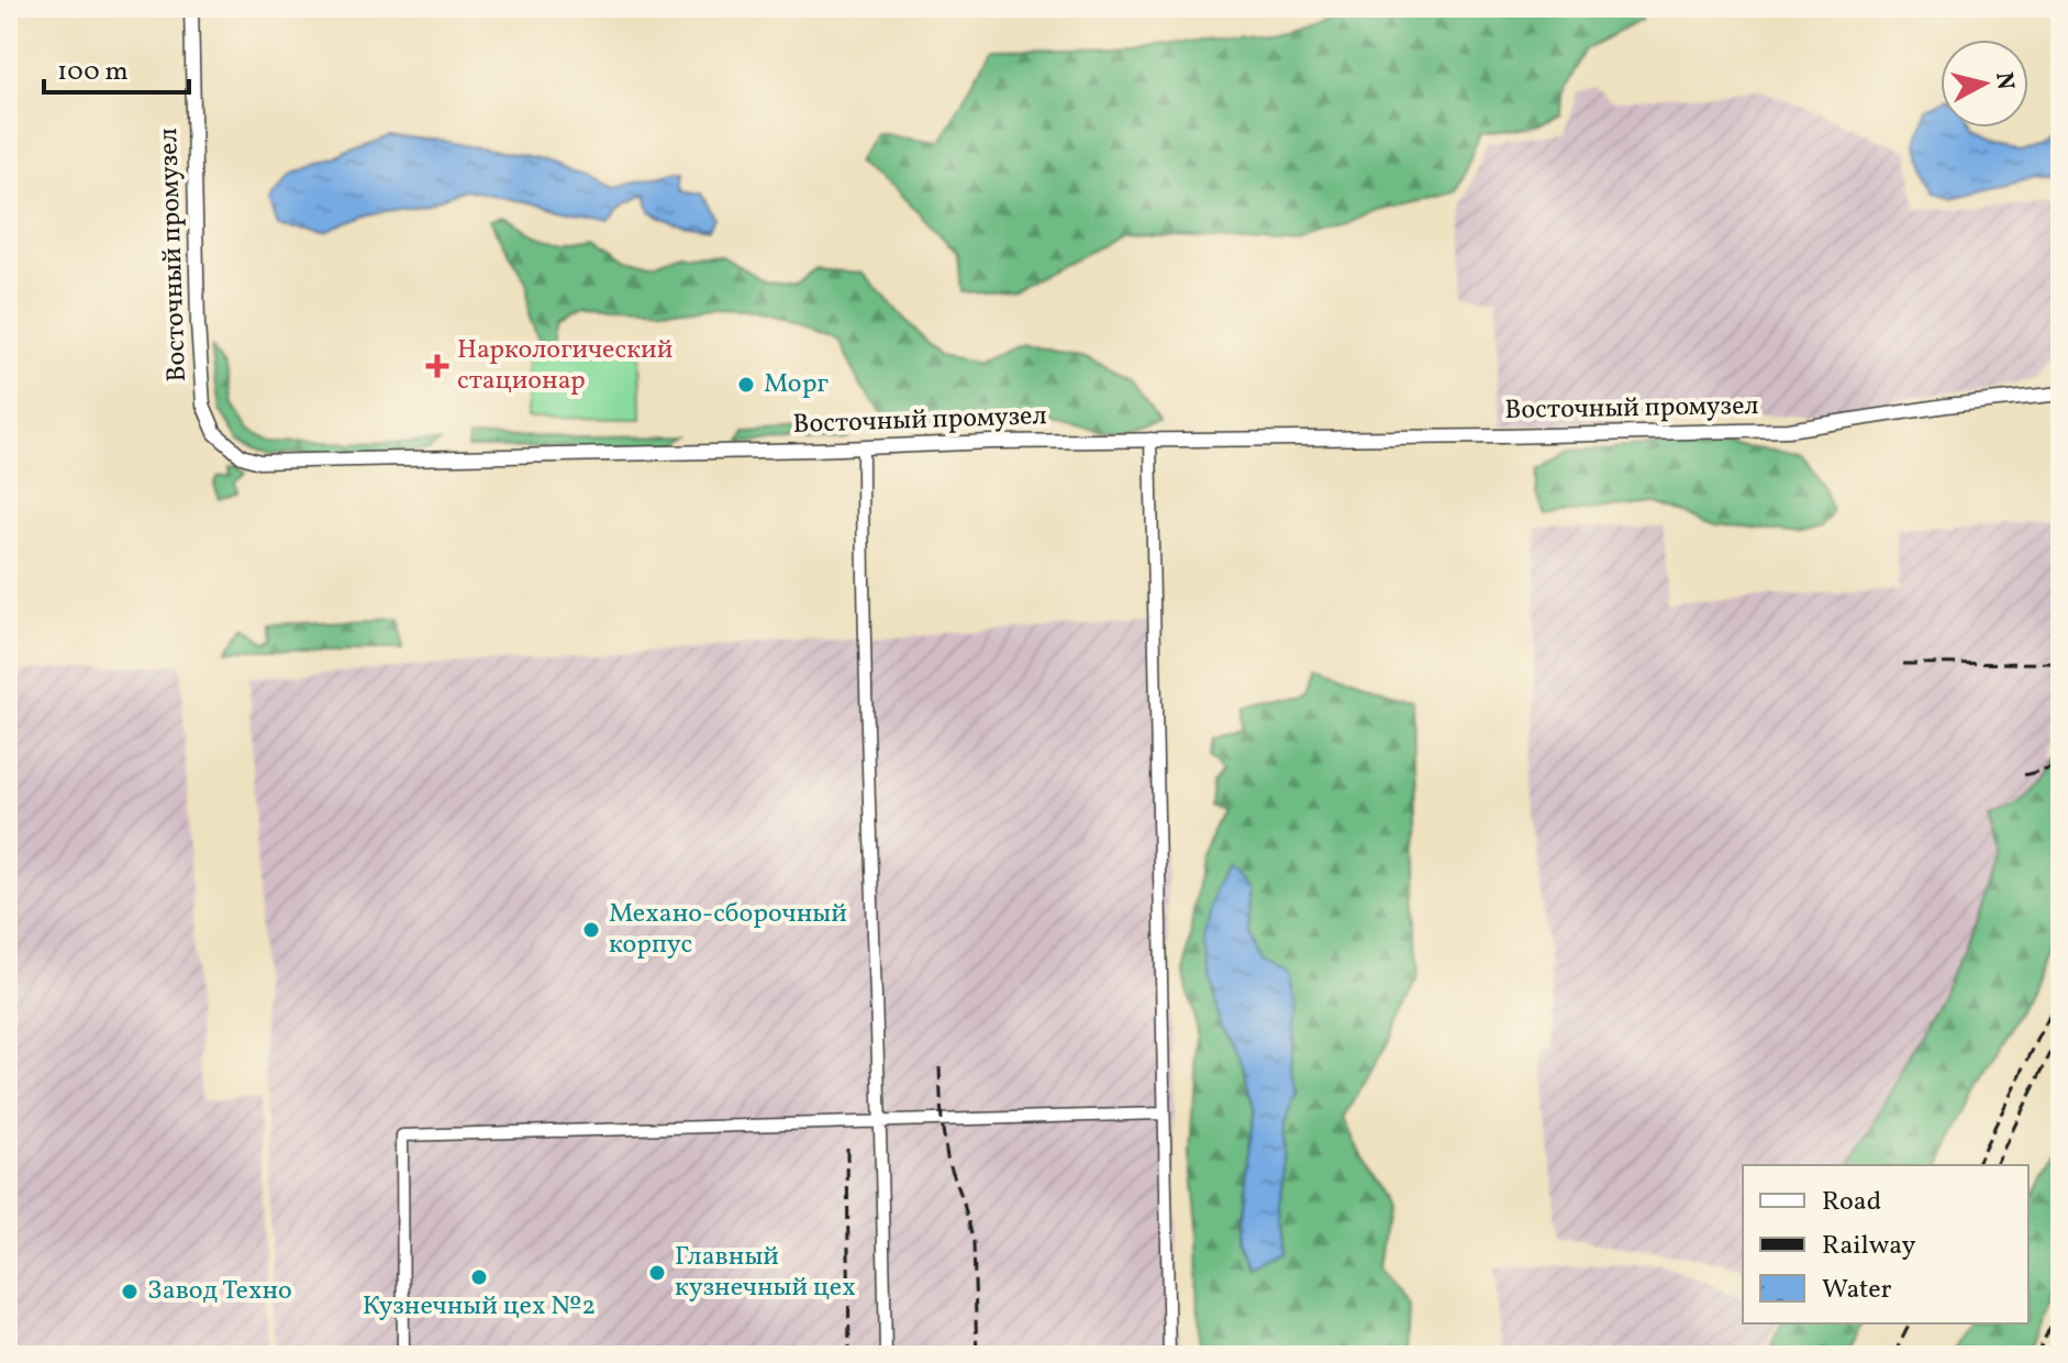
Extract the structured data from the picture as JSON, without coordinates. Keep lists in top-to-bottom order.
{
  "streets": {
    "street": ["Восточный промузел"]
  },
  "places": {
    "health": ["Наркологический стационар"],
    "other": [
      "Морг",
      "Механо-сборочный корпус",
      "Главный кузнечный цех",
      "Кузнечный цех №2",
      "Завод Техно"
    ]
  },
  "legend": ["Road", "Railway", "Water"],
  "scale_bar": "100 m",
  "north": "right"
}
